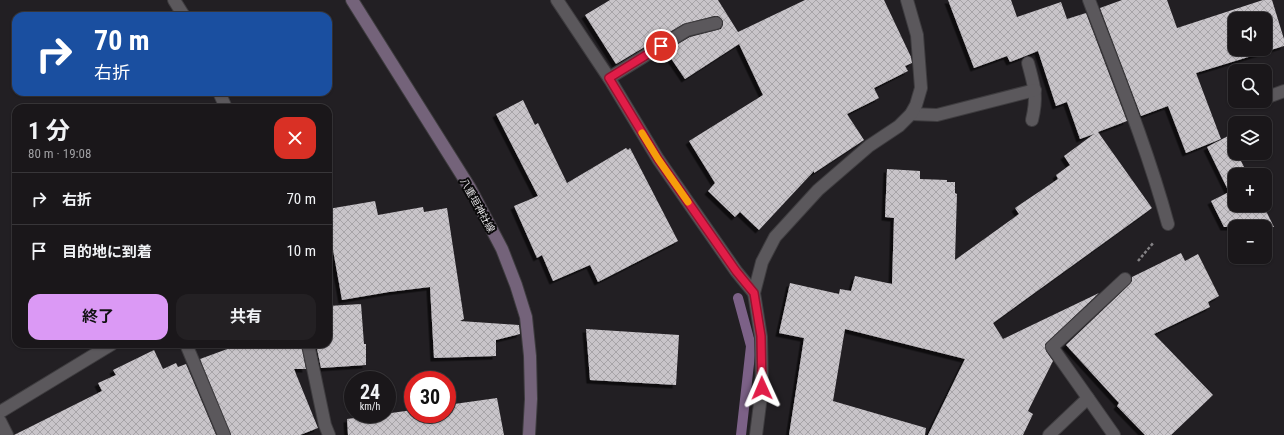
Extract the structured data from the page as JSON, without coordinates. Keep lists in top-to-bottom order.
{
  "streets": {
    "main road": ["八重垣神社線"]
  },
  "page": {
    "map_buttons": ["+", "−"],
    "turn": ["70 m", "右折"],
    "heading": ["1 分", "80 m · 19:08"],
    "list": [
      {
        "name": "右折",
        "value": "70 m"
      },
      {
        "name": "目的地に到着",
        "value": "10 m"
      }
    ],
    "buttons": ["終了", "共有"],
    "speed": "24 km/h",
    "limit": "30"
  }
}
